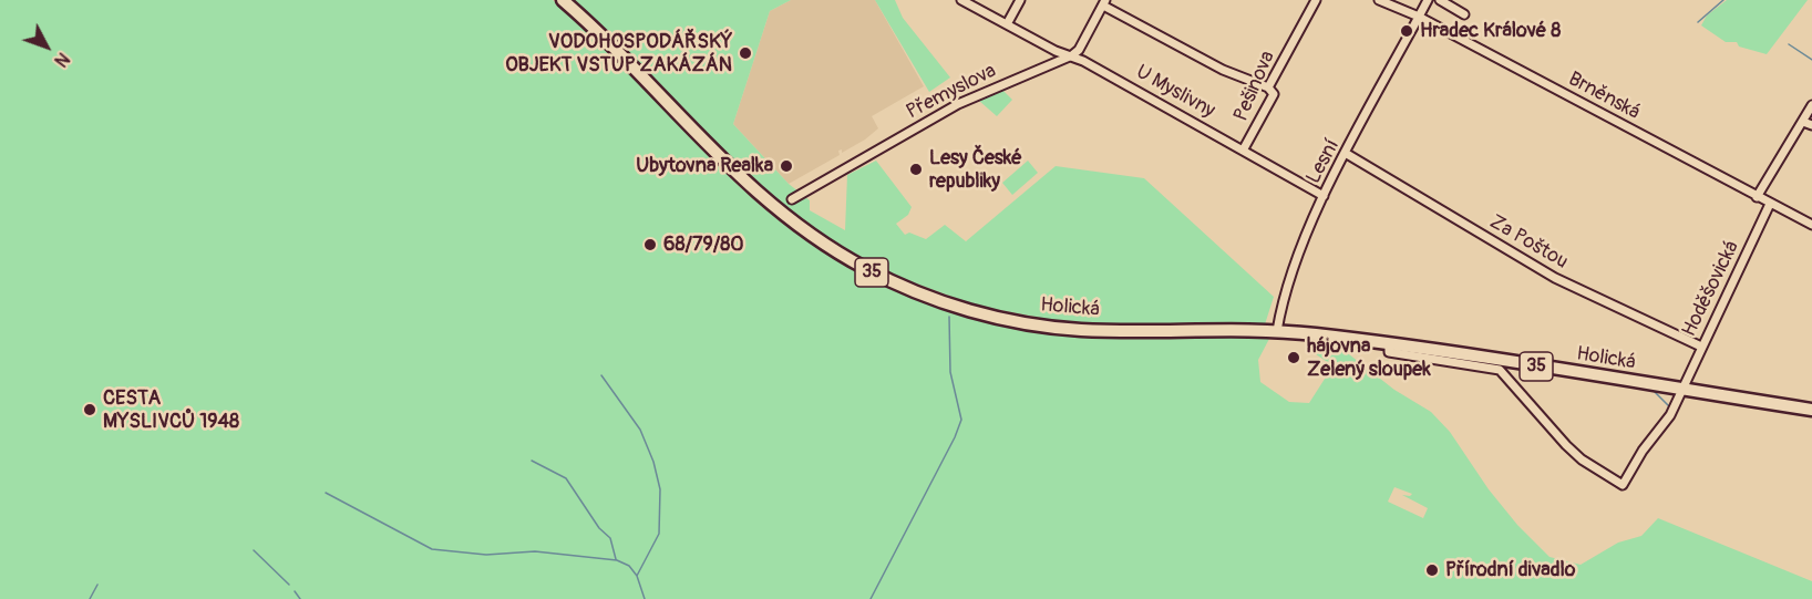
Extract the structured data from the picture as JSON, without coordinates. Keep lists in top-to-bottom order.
{
  "streets": {
    "main road": ["35", "Holická"],
    "street": [
      "Pešinova",
      "Přemyslova",
      "U Myslivny",
      "Brněnská",
      "Lesní",
      "Za Poštou",
      "Hoděšovická"
    ]
  },
  "crossings": [
    ["Pešinova", "U Myslivny"],
    ["Přemyslova", "U Myslivny"],
    ["U Myslivny", "Lesní"],
    ["Brněnská", "Lesní"],
    ["Brněnská", "Hoděšovická"],
    ["Lesní", "Za Poštou"],
    ["Lesní", "Holická"],
    ["Za Poštou", "Hoděšovická"],
    ["Hoděšovická", "Holická"]
  ],
  "places": [
    "Hradec Králové 8",
    "VODOHOSPODÁŘSKÝ OBJEKT VSTUP ZAKÁZÁN",
    "Ubytovna Realka",
    "Lesy České republiky",
    "68/79/80",
    "hájovna Zelený sloupek",
    "CESTA MYSLIVCŮ 1948",
    "Přírodní divadlo"
  ],
  "north": "bottom right"
}
